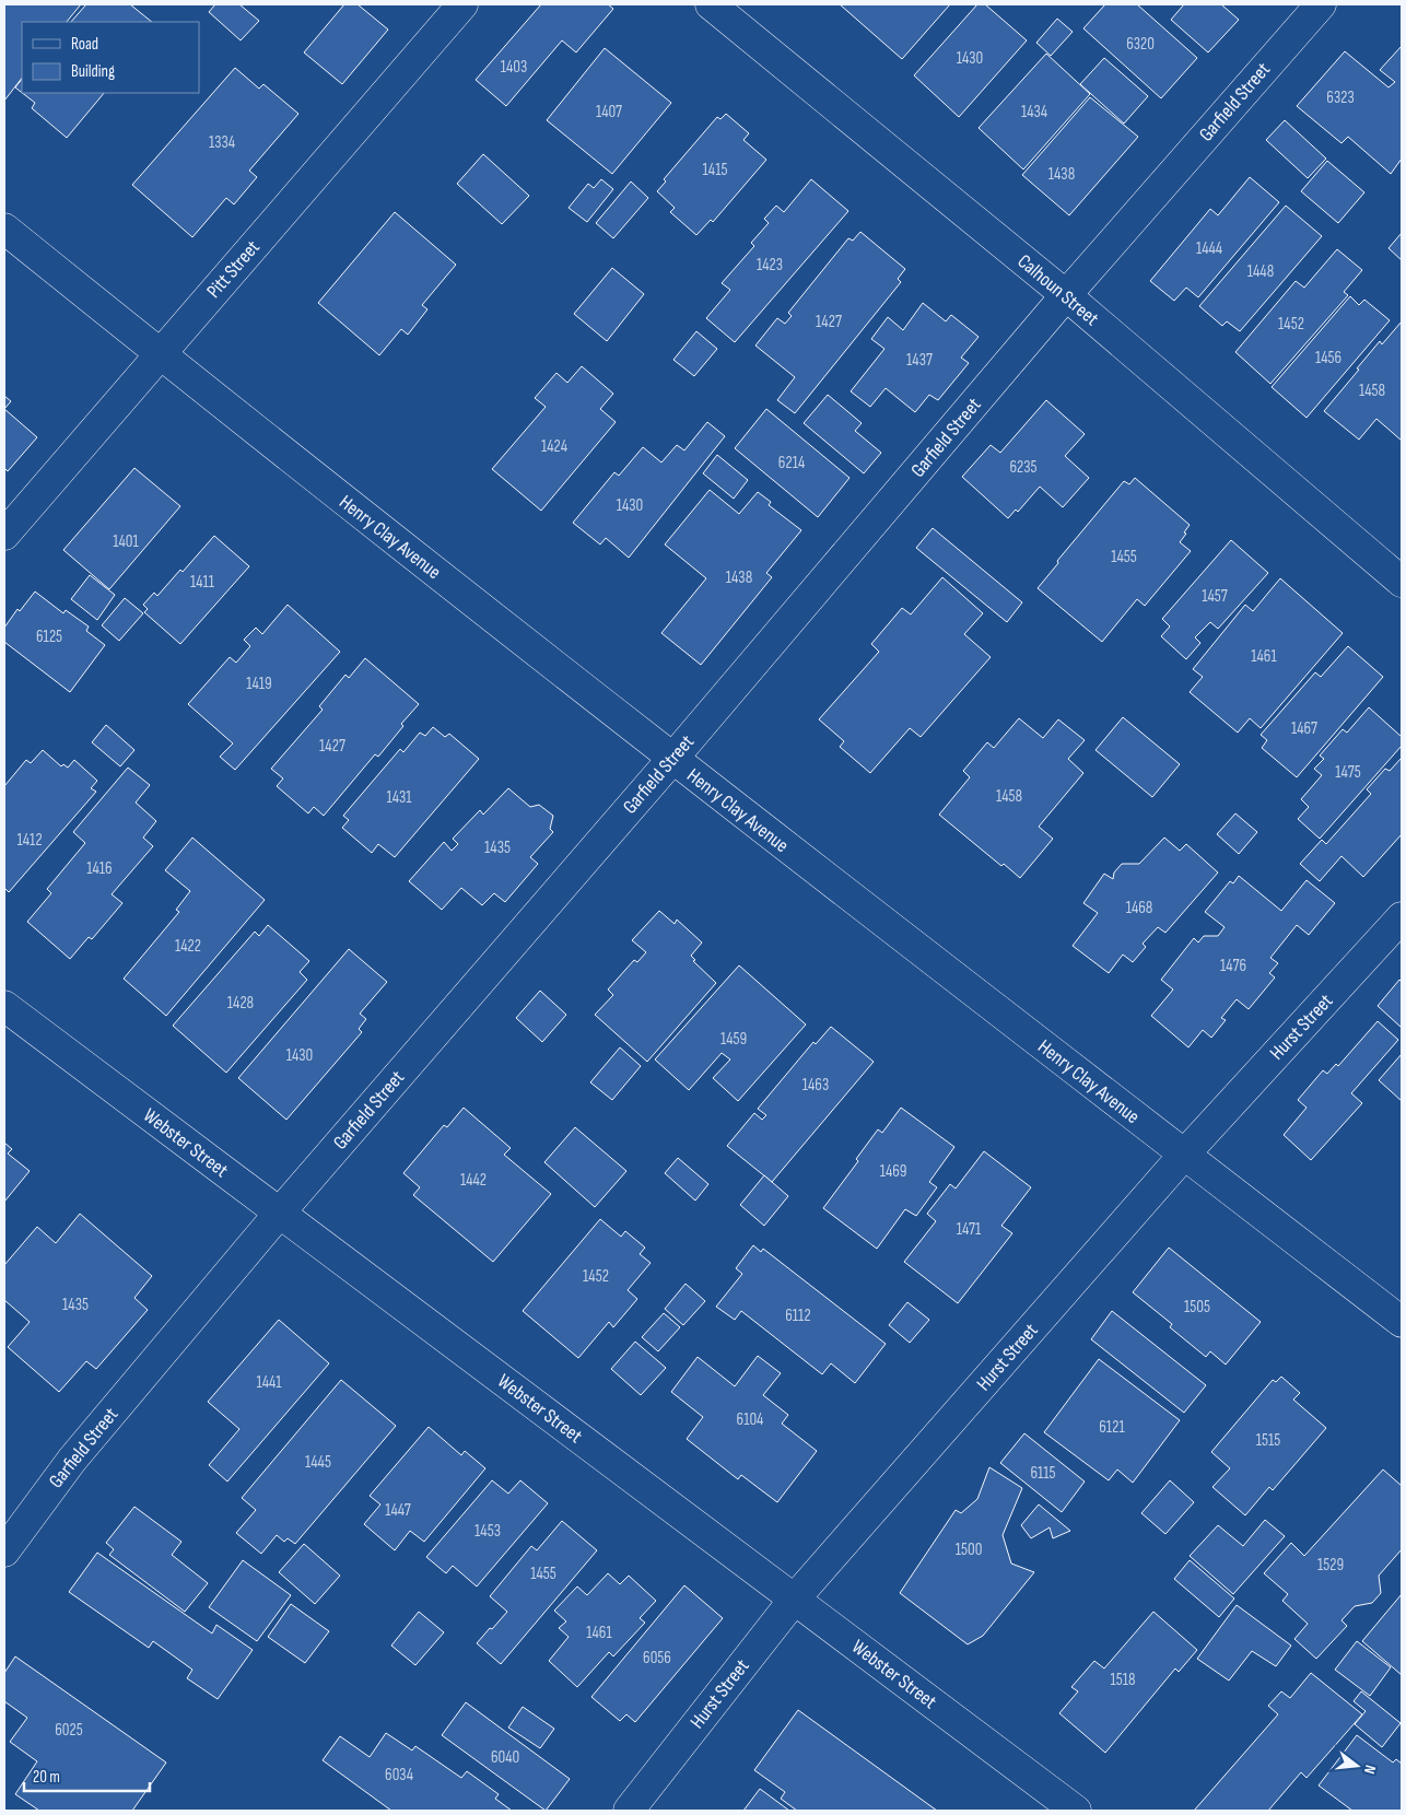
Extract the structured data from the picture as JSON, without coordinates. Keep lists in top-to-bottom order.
{
  "streets": {
    "street": [
      "Garfield Street",
      "Pitt Street",
      "Calhoun Street",
      "Henry Clay Avenue",
      "Hurst Street",
      "Webster Street"
    ]
  },
  "crossings": [
    ["Garfield Street", "Calhoun Street"],
    ["Garfield Street", "Henry Clay Avenue"],
    ["Garfield Street", "Webster Street"],
    ["Pitt Street", "Henry Clay Avenue"],
    ["Henry Clay Avenue", "Hurst Street"],
    ["Hurst Street", "Webster Street"]
  ],
  "house_numbers": [
    "6320",
    "1430",
    "1403",
    "6323",
    "1407",
    "1434",
    "1334",
    "1415",
    "1438",
    "1444",
    "1423",
    "1448",
    "1427",
    "1452",
    "1456",
    "1437",
    "1458",
    "1424",
    "6214",
    "6235",
    "1430",
    "1401",
    "1455",
    "1438",
    "1411",
    "1457",
    "6125",
    "1461",
    "1419",
    "1467",
    "1427",
    "1475",
    "1458",
    "1431",
    "1412",
    "1435",
    "1416",
    "1468",
    "1422",
    "1476",
    "1428",
    "1459",
    "1430",
    "1463",
    "1469",
    "1442",
    "1471",
    "1452",
    "1435",
    "1505",
    "6112",
    "1441",
    "6104",
    "6121",
    "1515",
    "1445",
    "6115",
    "1447",
    "1453",
    "1500",
    "1529",
    "1455",
    "1461",
    "6056",
    "1518",
    "6025",
    "6040",
    "6034"
  ],
  "legend": ["Road", "Building"],
  "scale_bar": "20 m",
  "north": "right"
}
